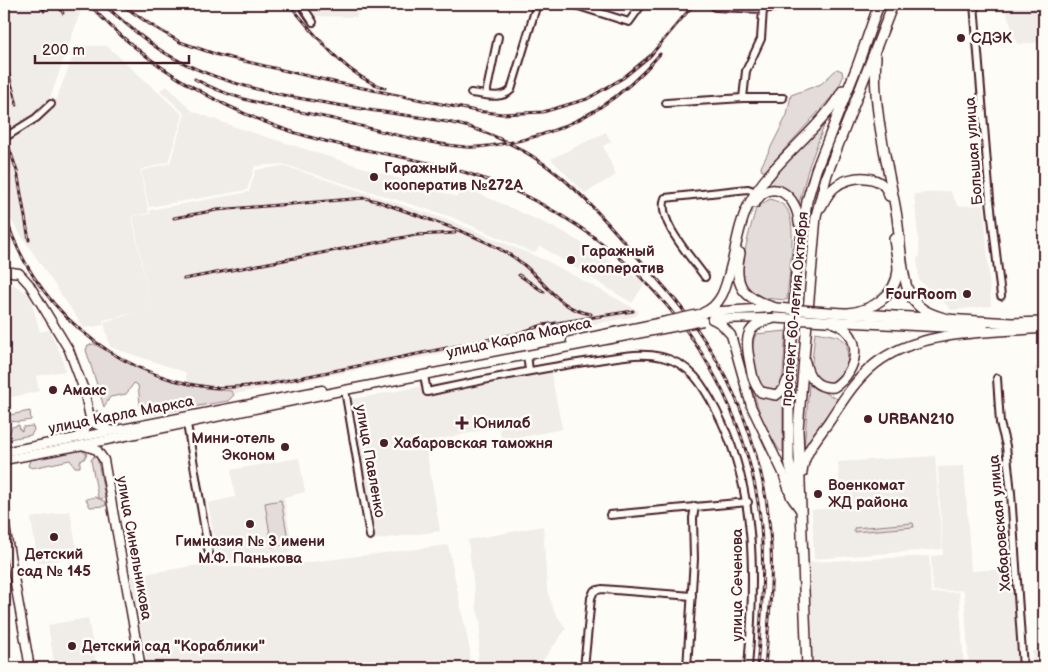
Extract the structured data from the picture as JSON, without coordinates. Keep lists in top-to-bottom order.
{
  "streets": {
    "highway": ["проспект 60-летия Октября"],
    "main road": ["улица Карла Маркса", "улица Синельникова"],
    "street": [
      "Большая улица",
      "улица Павленко",
      "Хабаровская улица",
      "улица Сеченова"
    ]
  },
  "crossings": [
    ["улица Карла Маркса", "улица Павленко"],
    ["улица Карла Маркса", "улица Сеченова"]
  ],
  "places": {
    "other": [
      "СДЭК",
      "Гаражный кооператив №272А",
      "Гаражный кооператив",
      "FourRoom",
      "Амакс",
      "URBAN210",
      "Хабаровская таможня",
      "Мини-отель Эконом",
      "Военкомат ЖД района",
      "Гимназия № 3 имени М.Ф. Панькова",
      "Детский сад № 145",
      "Детский сад \"Кораблики\""
    ],
    "health": ["Юнилаб"]
  },
  "scale_bar": "200 m"
}
